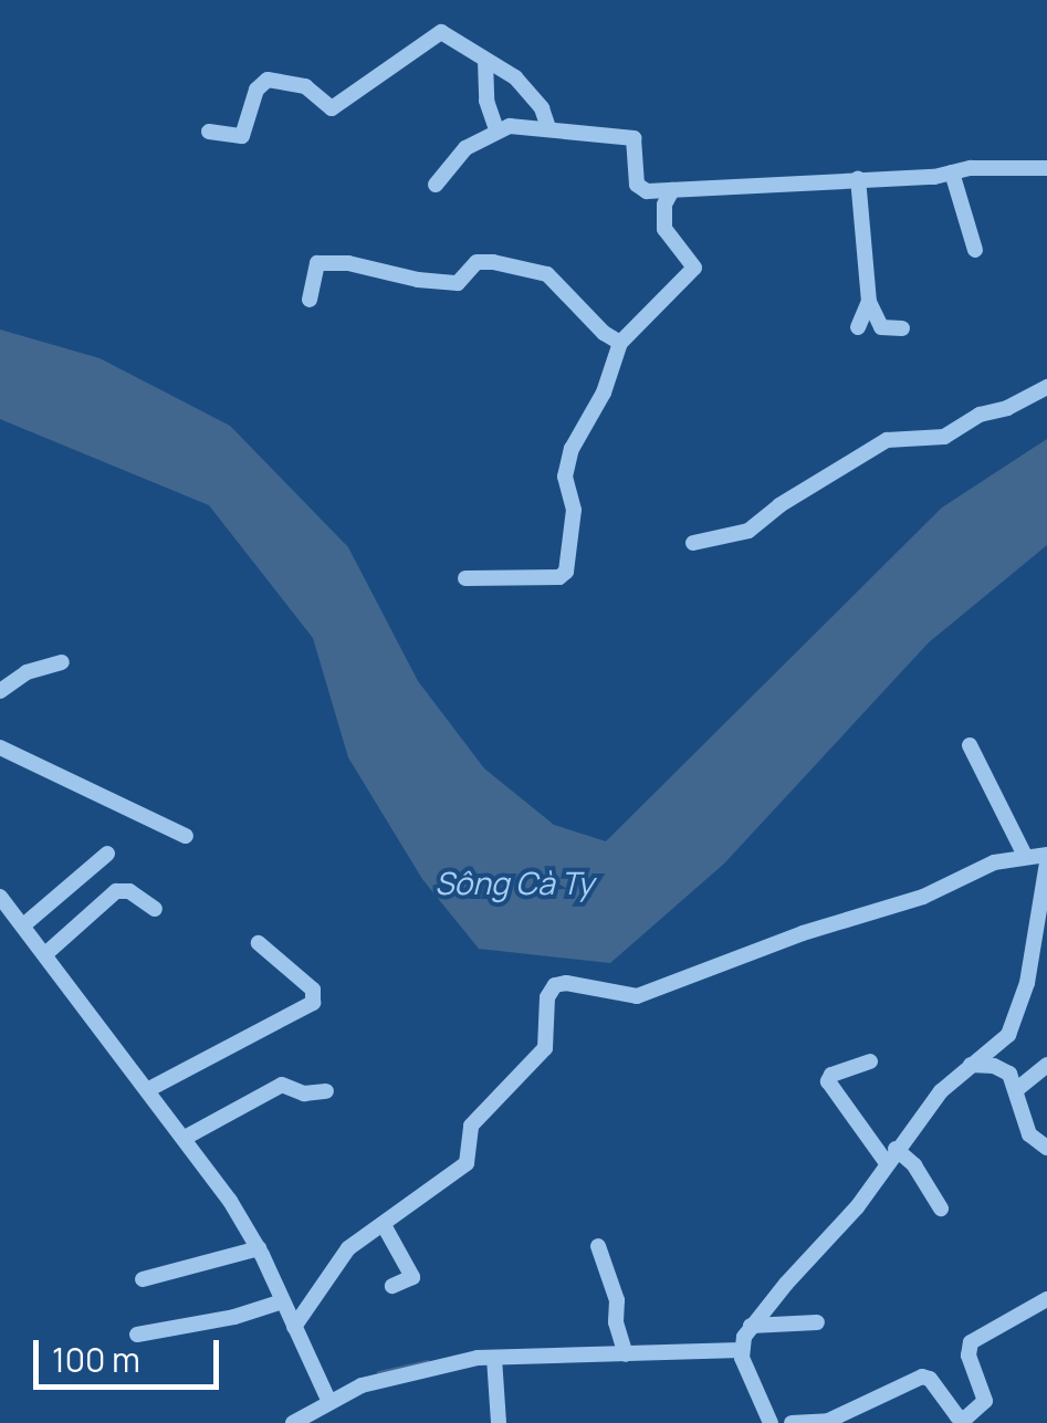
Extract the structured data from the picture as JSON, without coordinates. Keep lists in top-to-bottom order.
{
  "water": ["Sông Cà Ty"],
  "scale_bar": "100 m"
}
